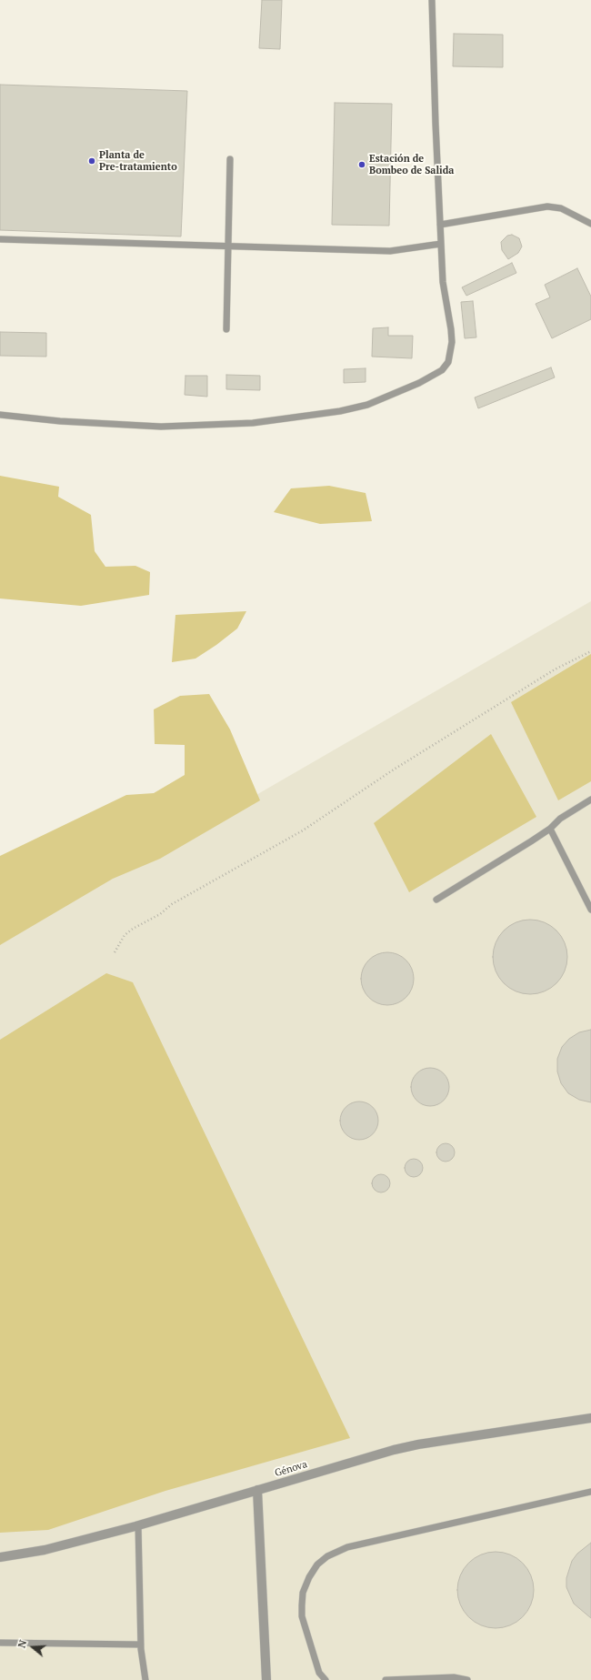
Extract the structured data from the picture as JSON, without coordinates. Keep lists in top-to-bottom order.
{
  "streets": {
    "street": ["Génova"]
  },
  "places": ["Planta de Pre-tratamiento", "Estación de Bombeo de Salida"],
  "north": "left"
}
